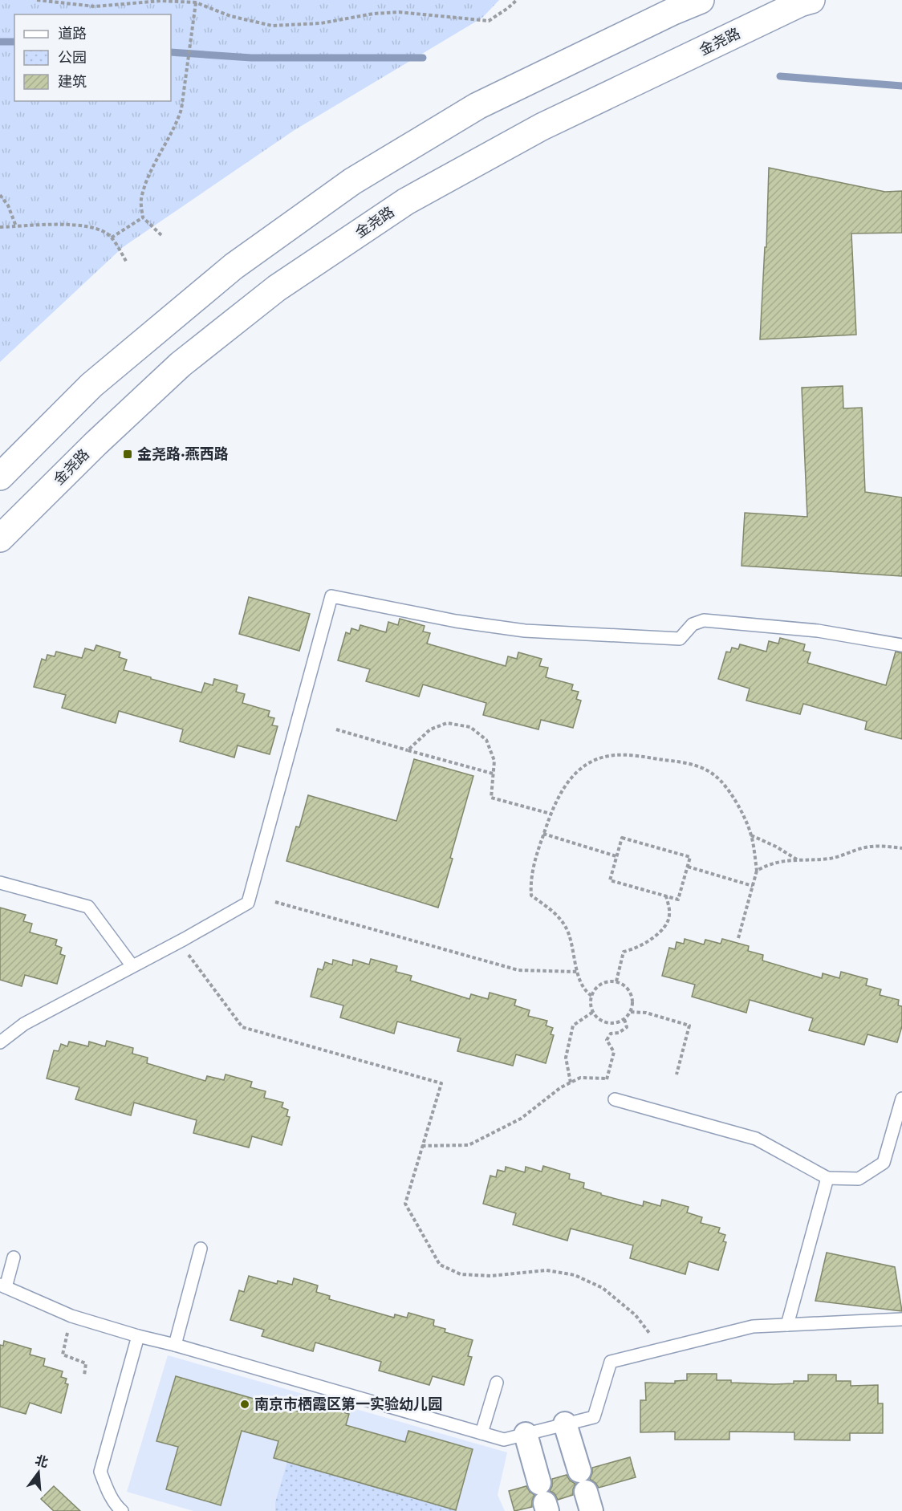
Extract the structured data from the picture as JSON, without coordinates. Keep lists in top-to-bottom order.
{
  "streets": {
    "main road": ["金尧路"]
  },
  "places": {
    "transit": ["金尧路·燕西路"],
    "other": ["南京市栖霞区第一实验幼儿园"]
  },
  "legend": ["道路", "公园", "建筑"],
  "north": "top"
}
